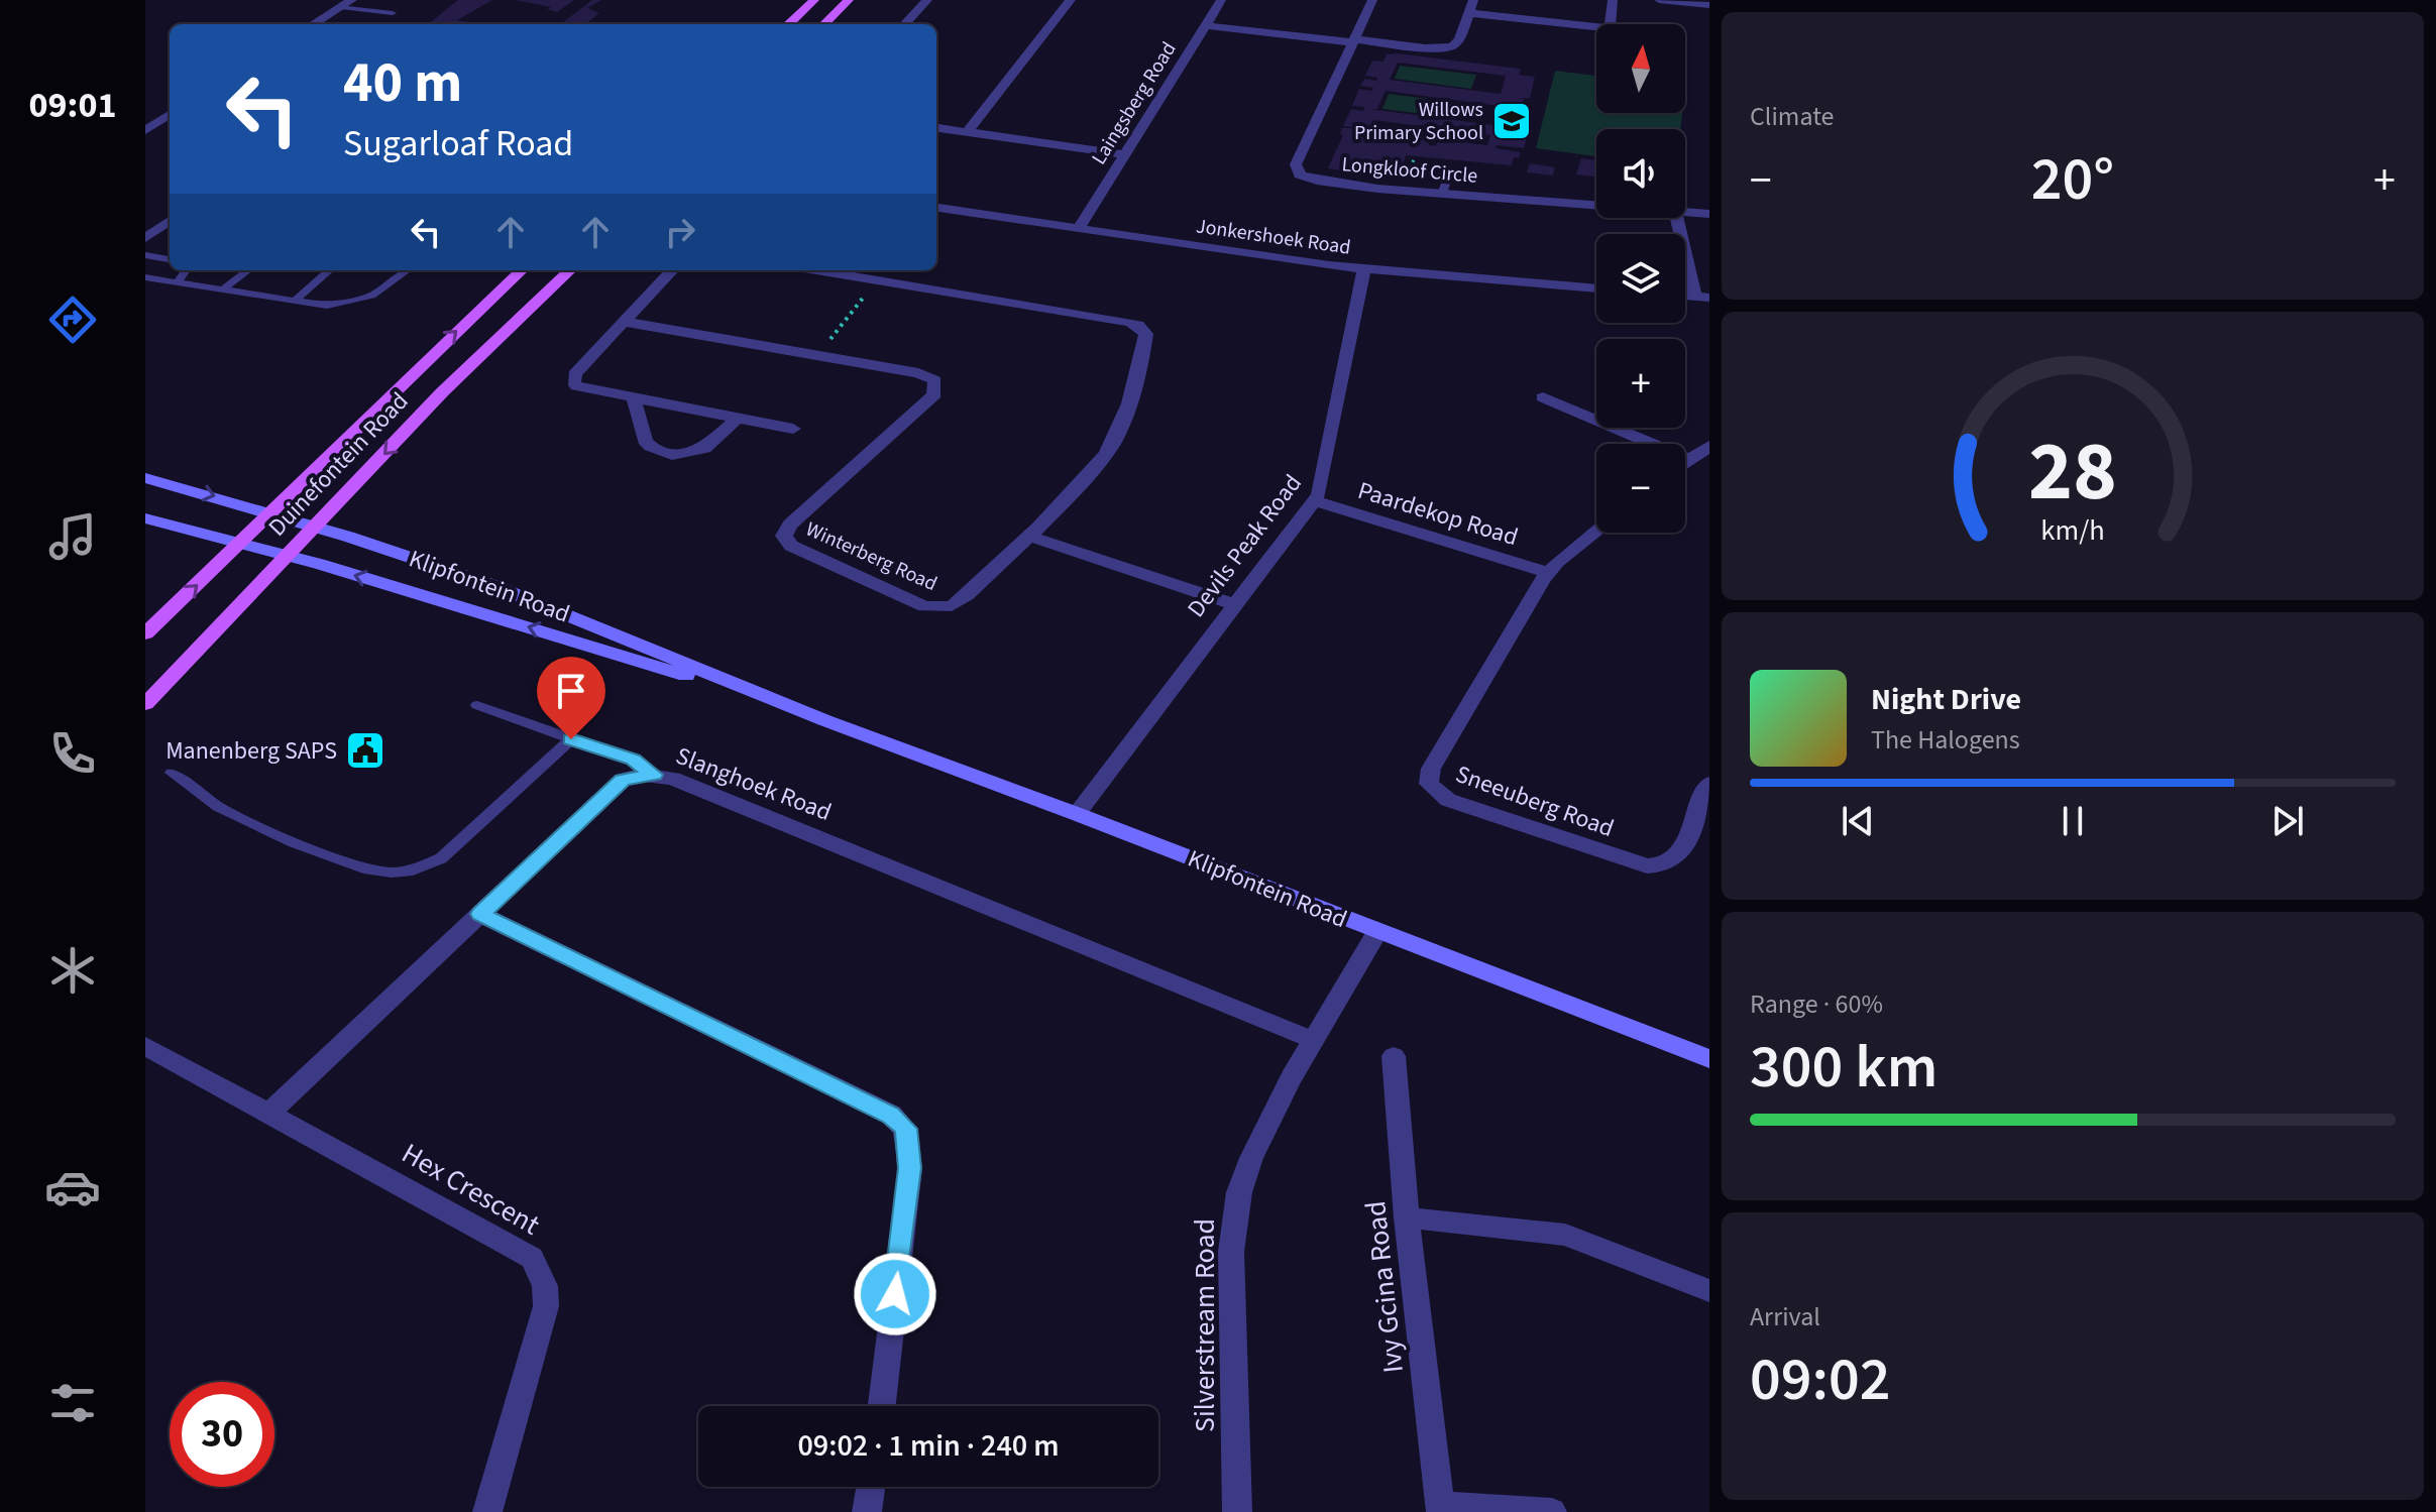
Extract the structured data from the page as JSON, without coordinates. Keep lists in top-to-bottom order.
{
  "streets": {
    "main road": ["Duinefontein Road", "Klipfontein Road"],
    "street": [
      "Laingsberg Road",
      "Longkloof Circle",
      "Jonkershoek Road",
      "Paardekop Road",
      "Devils Peak Road",
      "Winterberg Road",
      "Slanghoek Road",
      "Sneeuberg Road",
      "Hex Crescent",
      "Ivy Gcina Road",
      "Silverstream Road"
    ]
  },
  "crossings": [
    ["Laingsberg Road", "Jonkershoek Road"],
    ["Jonkershoek Road", "Devils Peak Road"],
    ["Duinefontein Road", "Klipfontein Road"],
    ["Paardekop Road", "Devils Peak Road"],
    ["Paardekop Road", "Sneeuberg Road"],
    ["Devils Peak Road", "Klipfontein Road"],
    ["Klipfontein Road", "Silverstream Road"],
    ["Slanghoek Road", "Hex Crescent"],
    ["Slanghoek Road", "Silverstream Road"]
  ],
  "places": {
    "school or university": ["Willows Primary School"],
    "public building": ["Manenberg SAPS"]
  },
  "north": "top",
  "page": {
    "tabs": "09:01",
    "tile": [
      "Climate",
      ["Range · 60%", "300 km"],
      ["Arrival", "09:02"]
    ],
    "map_buttons": ["+", "−"],
    "turn": ["40 m", "Sugarloaf Road"],
    "heat": ["−", "20°", "+"],
    "song": ["Night Drive", "The Halogens"],
    "limit": "30",
    "trip": "09:02 · 1 min · 240 m",
    "gauge": ["28", "km/h"]
  }
}
